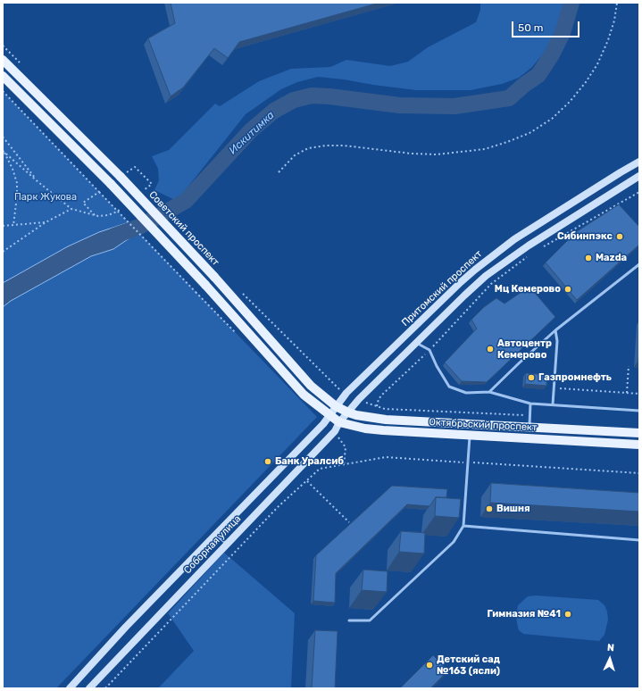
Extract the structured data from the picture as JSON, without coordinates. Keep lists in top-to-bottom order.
{
  "streets": {
    "main road": [
      "Советский проспект",
      "Притомский проспект",
      "Октябрьский проспект",
      "Соборная улица"
    ]
  },
  "crossings": [
    ["Советский проспект", "Притомский проспект"],
    ["Советский проспект", "Октябрьский проспект"],
    ["Советский проспект", "Соборная улица"],
    ["Притомский проспект", "Октябрьский проспект"],
    ["Притомский проспект", "Соборная улица"],
    ["Октябрьский проспект", "Соборная улица"]
  ],
  "water": ["Искитимка"],
  "parks": ["Парк Жукова"],
  "places": [
    "Сибинпэкс",
    "Mazda",
    "Мц Кемерово",
    "Автоцентр Кемерово",
    "Газпромнефть",
    "Банк Уралсиб",
    "Вишня",
    "Гимназия №41",
    "Детский сад №163 (ясли)"
  ],
  "scale_bar": "50 m",
  "north": "top"
}
